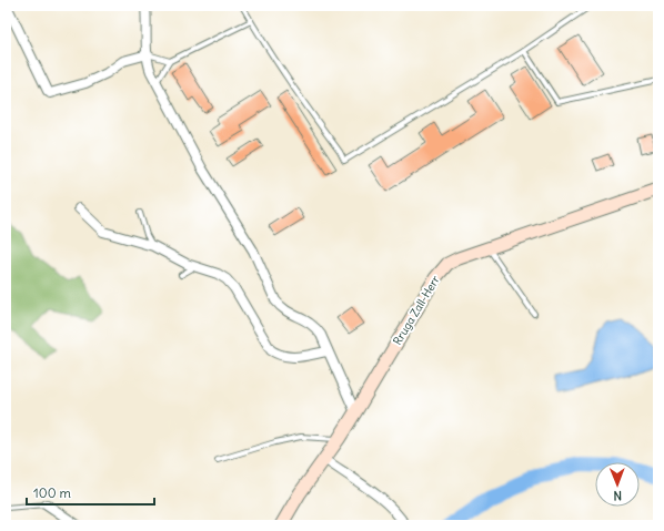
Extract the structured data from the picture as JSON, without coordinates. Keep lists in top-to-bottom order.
{
  "streets": {
    "main road": ["Rruga Zall-Herr"]
  },
  "scale_bar": "100 m",
  "north": "bottom"
}
